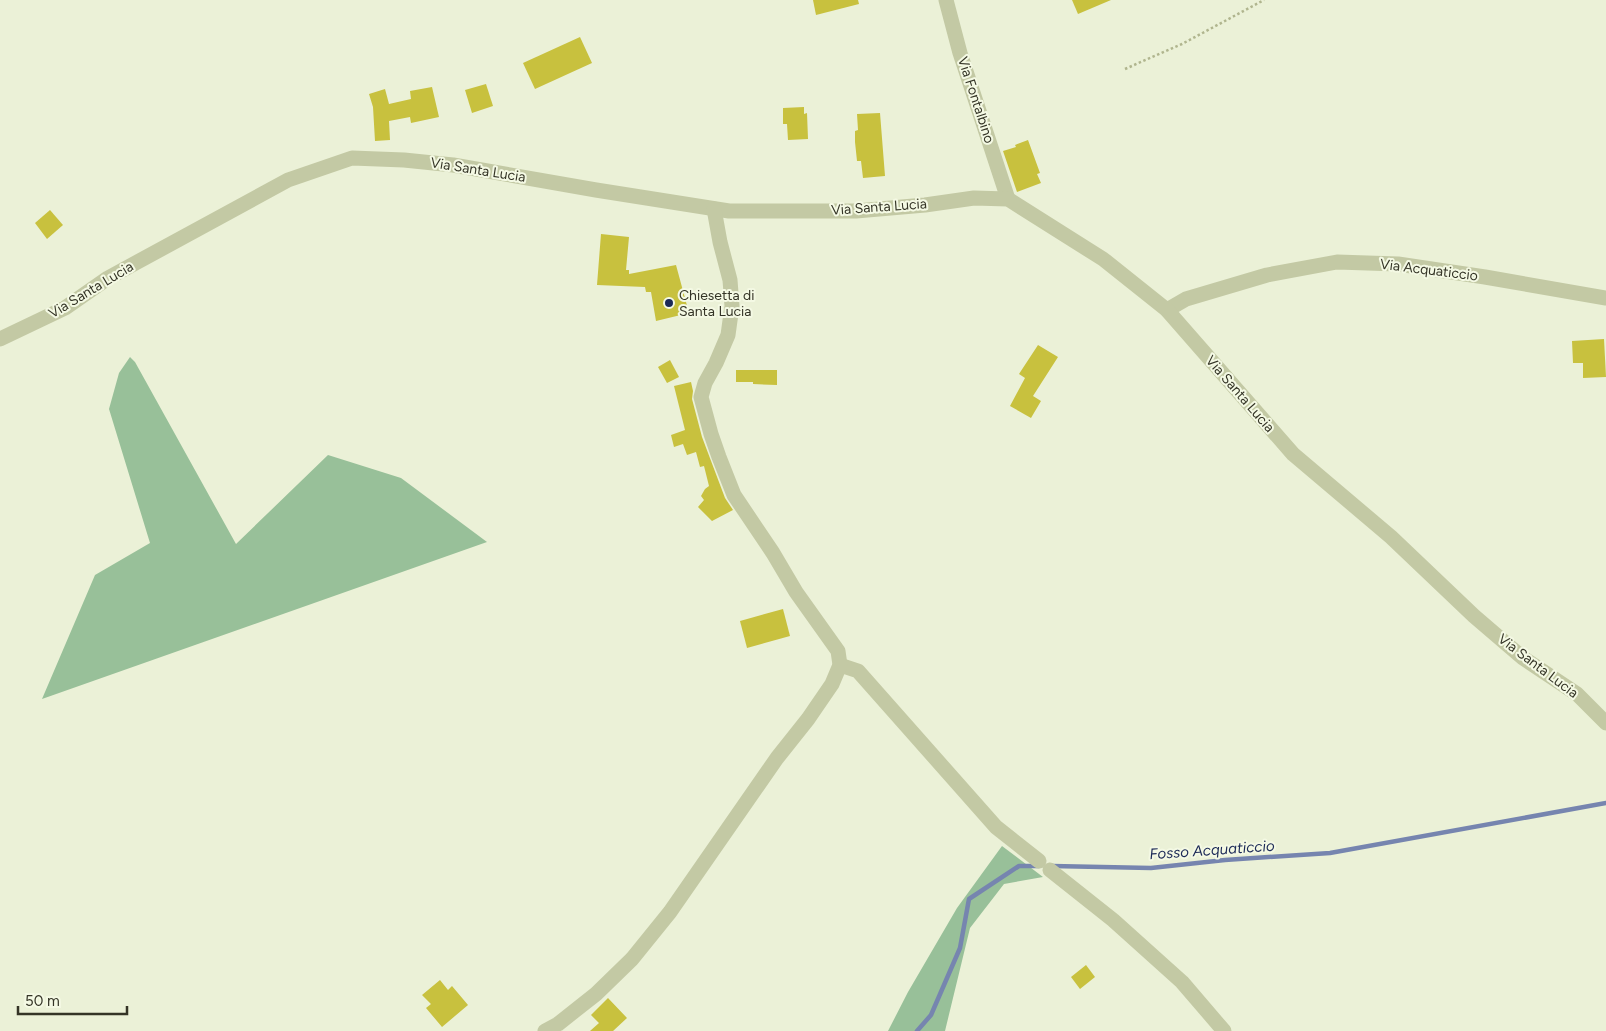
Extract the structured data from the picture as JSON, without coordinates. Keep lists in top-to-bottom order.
{
  "streets": {
    "street": ["Via Fontalbino", "Via Santa Lucia", "Via Acquaticcio"]
  },
  "crossings": [
    ["Via Fontalbino", "Via Santa Lucia"],
    ["Via Santa Lucia", "Via Acquaticcio"]
  ],
  "water": ["Fosso Acquaticcio"],
  "places": ["Chiesetta di Santa Lucia"],
  "scale_bar": "50 m"
}
